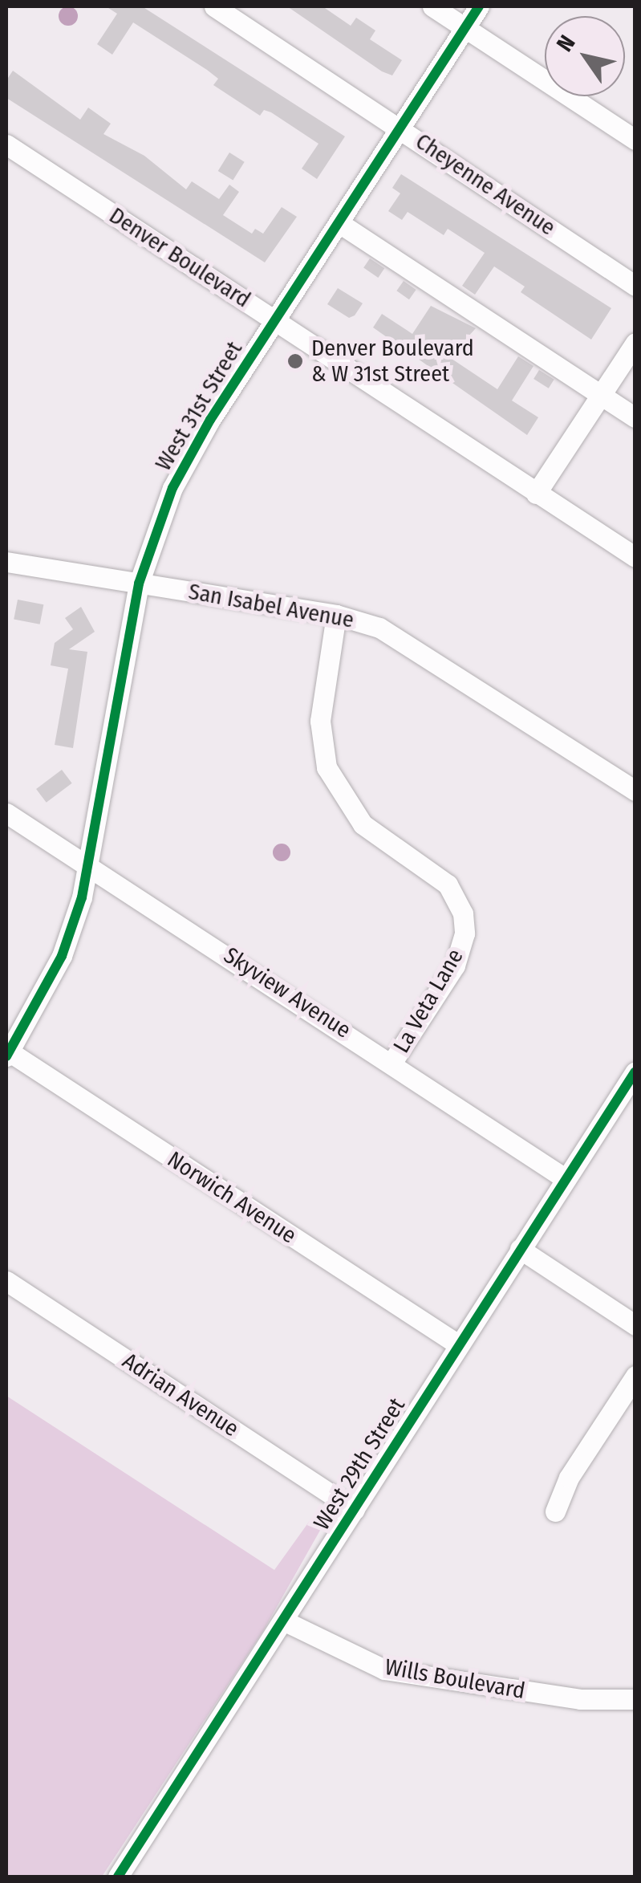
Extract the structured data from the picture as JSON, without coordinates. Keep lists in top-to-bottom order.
{
  "streets": {
    "street": [
      "Cheyenne Avenue",
      "Denver Boulevard",
      "West 31st Street",
      "San Isabel Avenue",
      "Skyview Avenue",
      "La Veta Lane",
      "Norwich Avenue",
      "Adrian Avenue",
      "West 29th Street",
      "Wills Boulevard"
    ]
  },
  "crossings": [
    ["Cheyenne Avenue", "West 31st Street"],
    ["Denver Boulevard", "West 31st Street"],
    ["West 31st Street", "San Isabel Avenue"],
    ["West 31st Street", "Skyview Avenue"],
    ["West 31st Street", "Norwich Avenue"],
    ["San Isabel Avenue", "La Veta Lane"],
    ["Skyview Avenue", "La Veta Lane"],
    ["Skyview Avenue", "West 29th Street"],
    ["Norwich Avenue", "West 29th Street"],
    ["Adrian Avenue", "West 29th Street"],
    ["West 29th Street", "Wills Boulevard"]
  ],
  "places": ["Denver Boulevard & W 31st Street"],
  "north": "top left"
}
